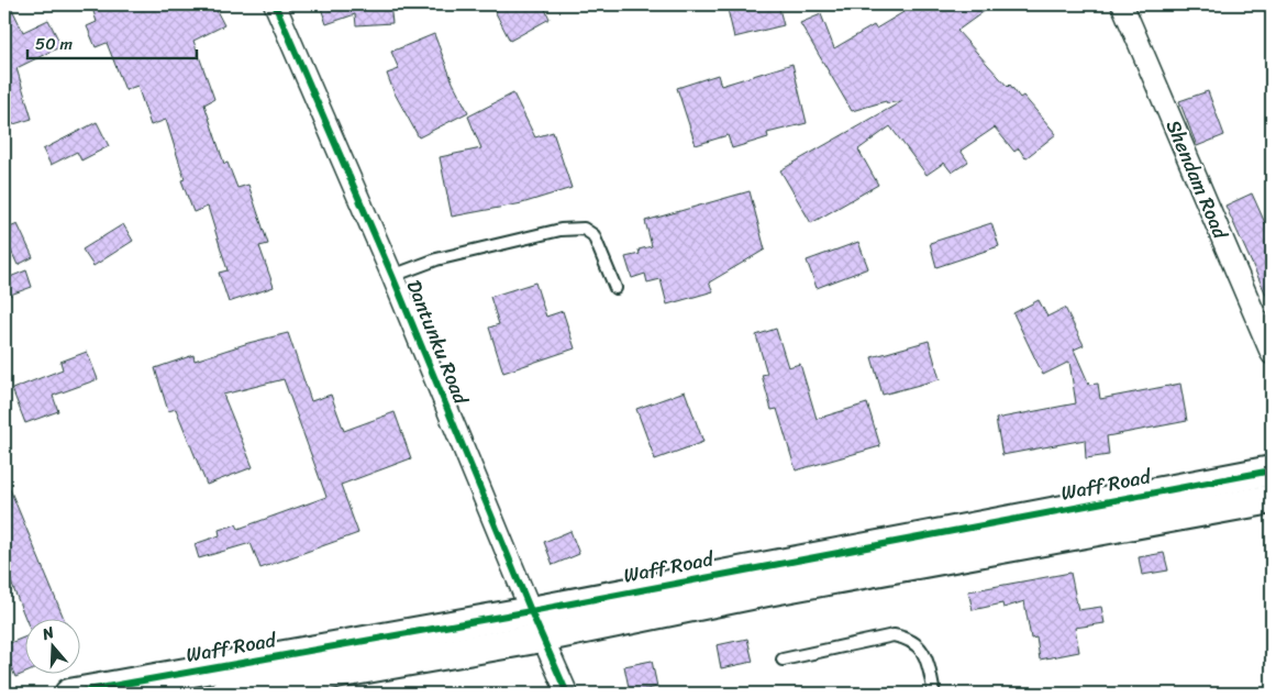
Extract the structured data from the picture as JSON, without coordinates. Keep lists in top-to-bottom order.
{
  "streets": {
    "street": ["Shendam Road", "Dantunku Road", "Waff Road"]
  },
  "crossings": [
    ["Dantunku Road", "Waff Road"]
  ],
  "scale_bar": "50 m",
  "north": "top"
}
